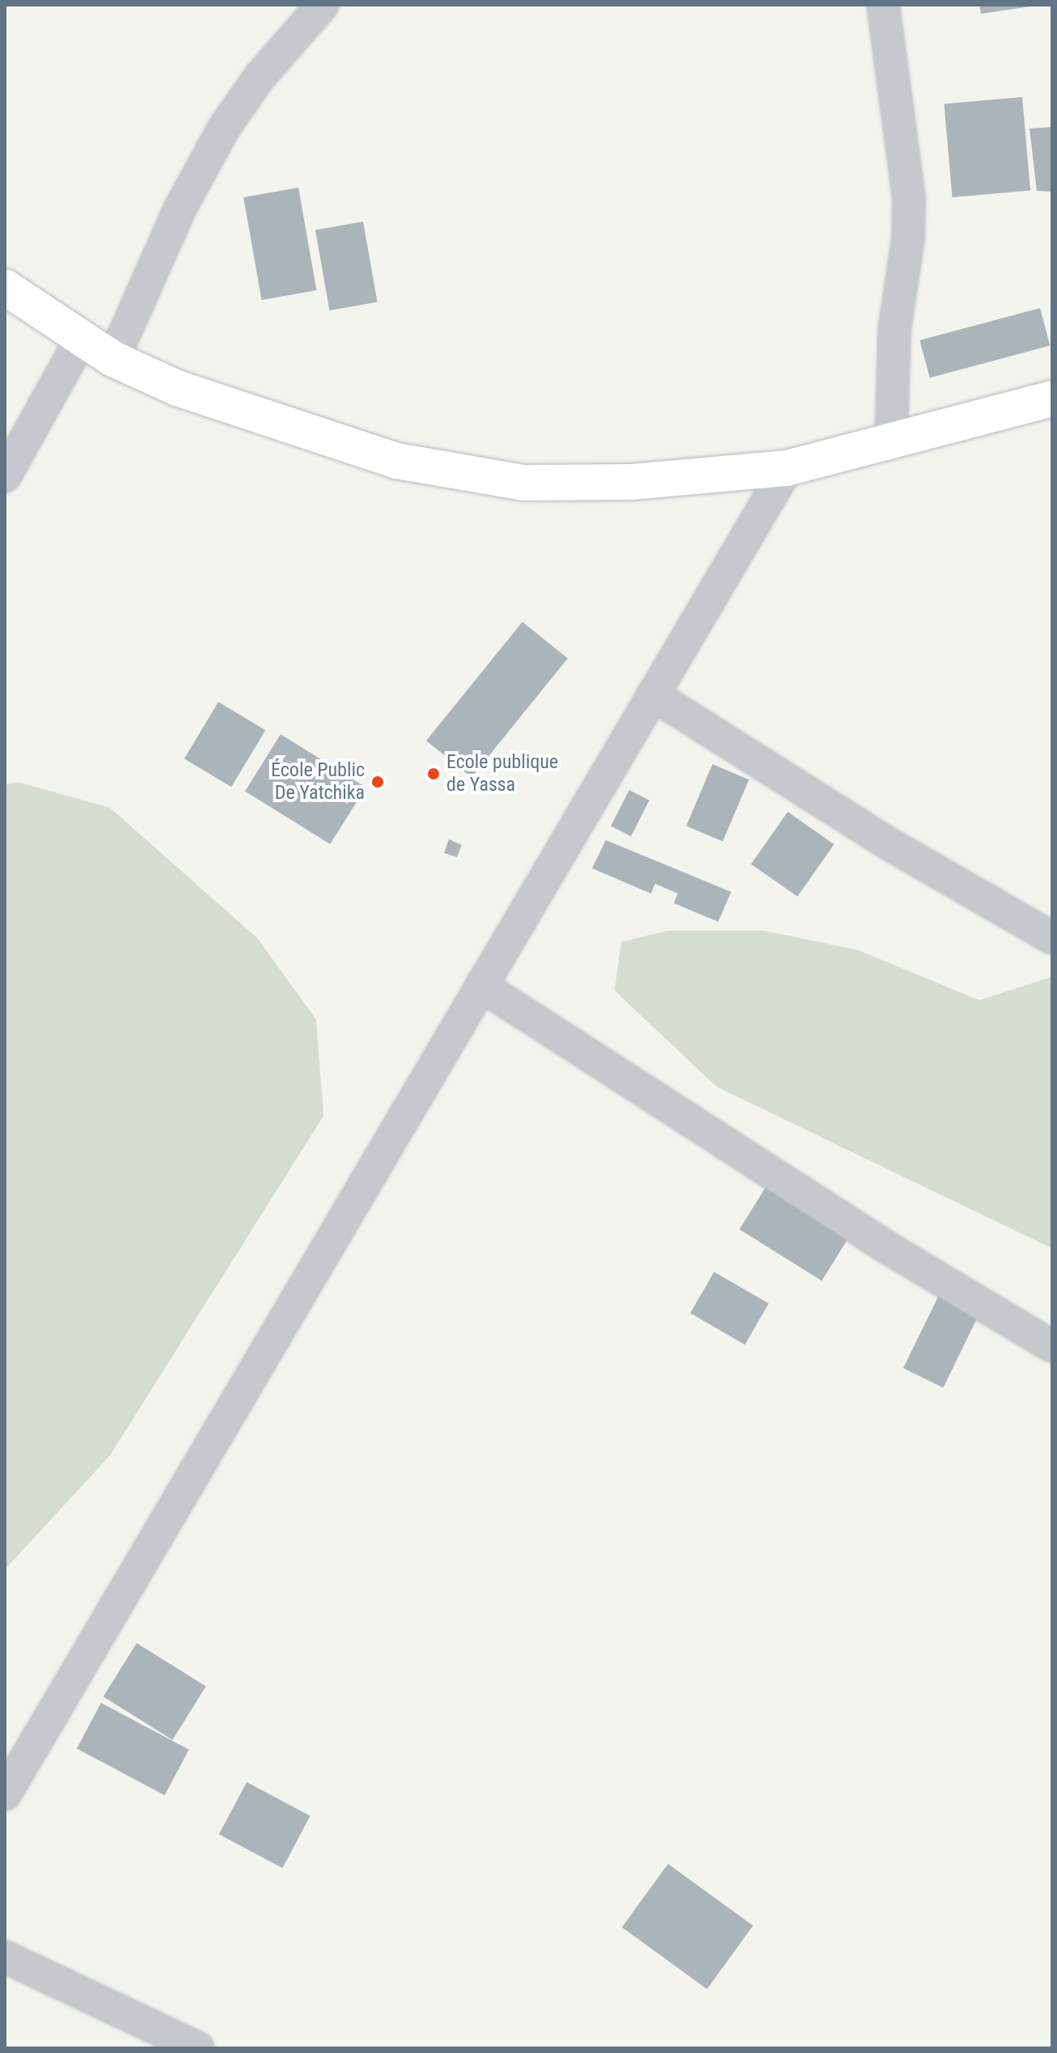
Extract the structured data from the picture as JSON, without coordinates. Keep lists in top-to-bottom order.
{
  "places": ["Ecole publique de Yassa", "École Public De Yatchika"]
}
